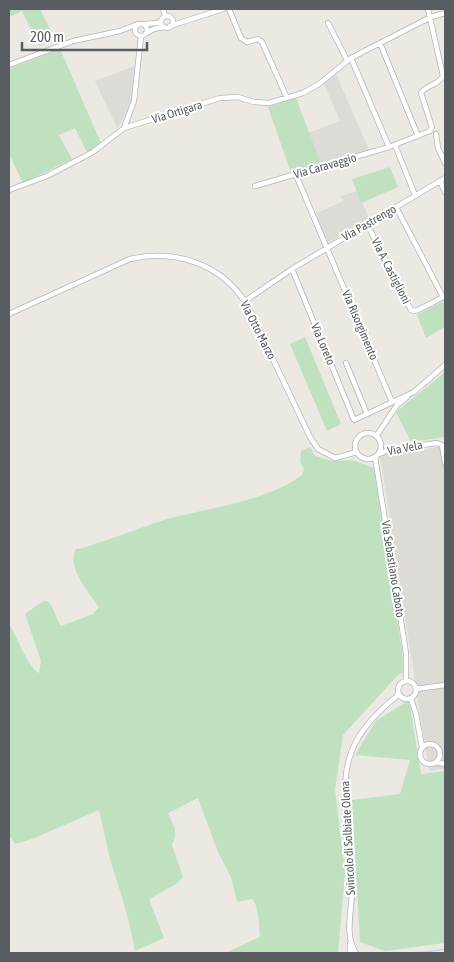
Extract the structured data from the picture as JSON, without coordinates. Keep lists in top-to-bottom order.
{
  "streets": {
    "street": [
      "Via Ortigara",
      "Via Caravaggio",
      "Via Pastrengo",
      "Via A. Castiglioni",
      "Via Risorgimento",
      "Via Otto Marzo",
      "Via Loreto",
      "Via Vela",
      "Via Sebastiano Caboto",
      "Svincolo di Solbiate Olona"
    ]
  },
  "crossings": [
    ["Via Caravaggio", "Via Risorgimento"],
    ["Via Pastrengo", "Via A. Castiglioni"],
    ["Via Pastrengo", "Via Risorgimento"],
    ["Via Pastrengo", "Via Otto Marzo"],
    ["Via Pastrengo", "Via Loreto"],
    ["Via Otto Marzo", "Via Vela"],
    ["Via Otto Marzo", "Via Sebastiano Caboto"],
    ["Via Vela", "Via Sebastiano Caboto"],
    ["Via Sebastiano Caboto", "Svincolo di Solbiate Olona"]
  ],
  "scale_bar": "200 m"
}
